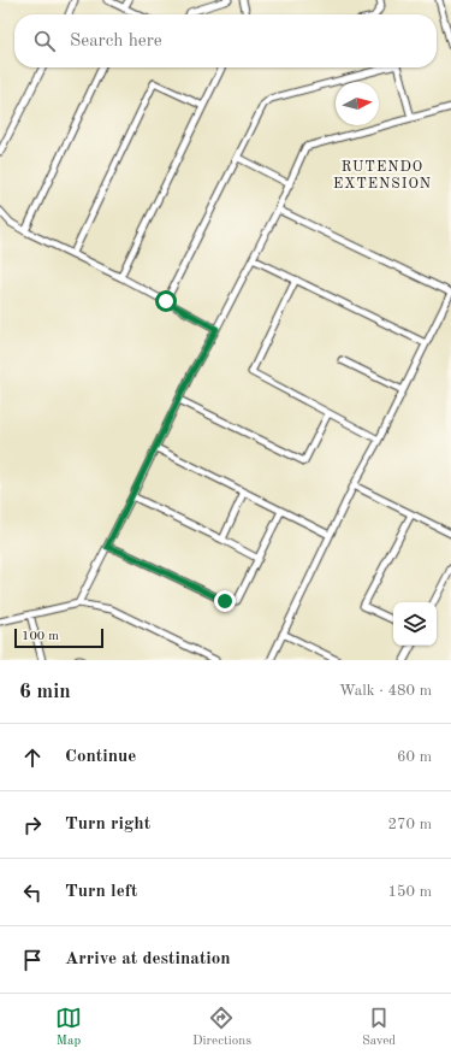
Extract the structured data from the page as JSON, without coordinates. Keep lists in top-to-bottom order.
{
  "districts": ["RUTENDO EXTENSION"],
  "scale_bar": "100 m",
  "north": "right",
  "page": {
    "search": "Search here",
    "scale": "100 m",
    "heading": ["6 min", "Walk · 480 m"],
    "list": [
      ["Continue", "60 m"],
      ["Turn right", "270 m"],
      ["Turn left", "150 m"],
      "Arrive at destination"
    ],
    "nav": ["Map", "Directions", "Saved"]
  }
}
